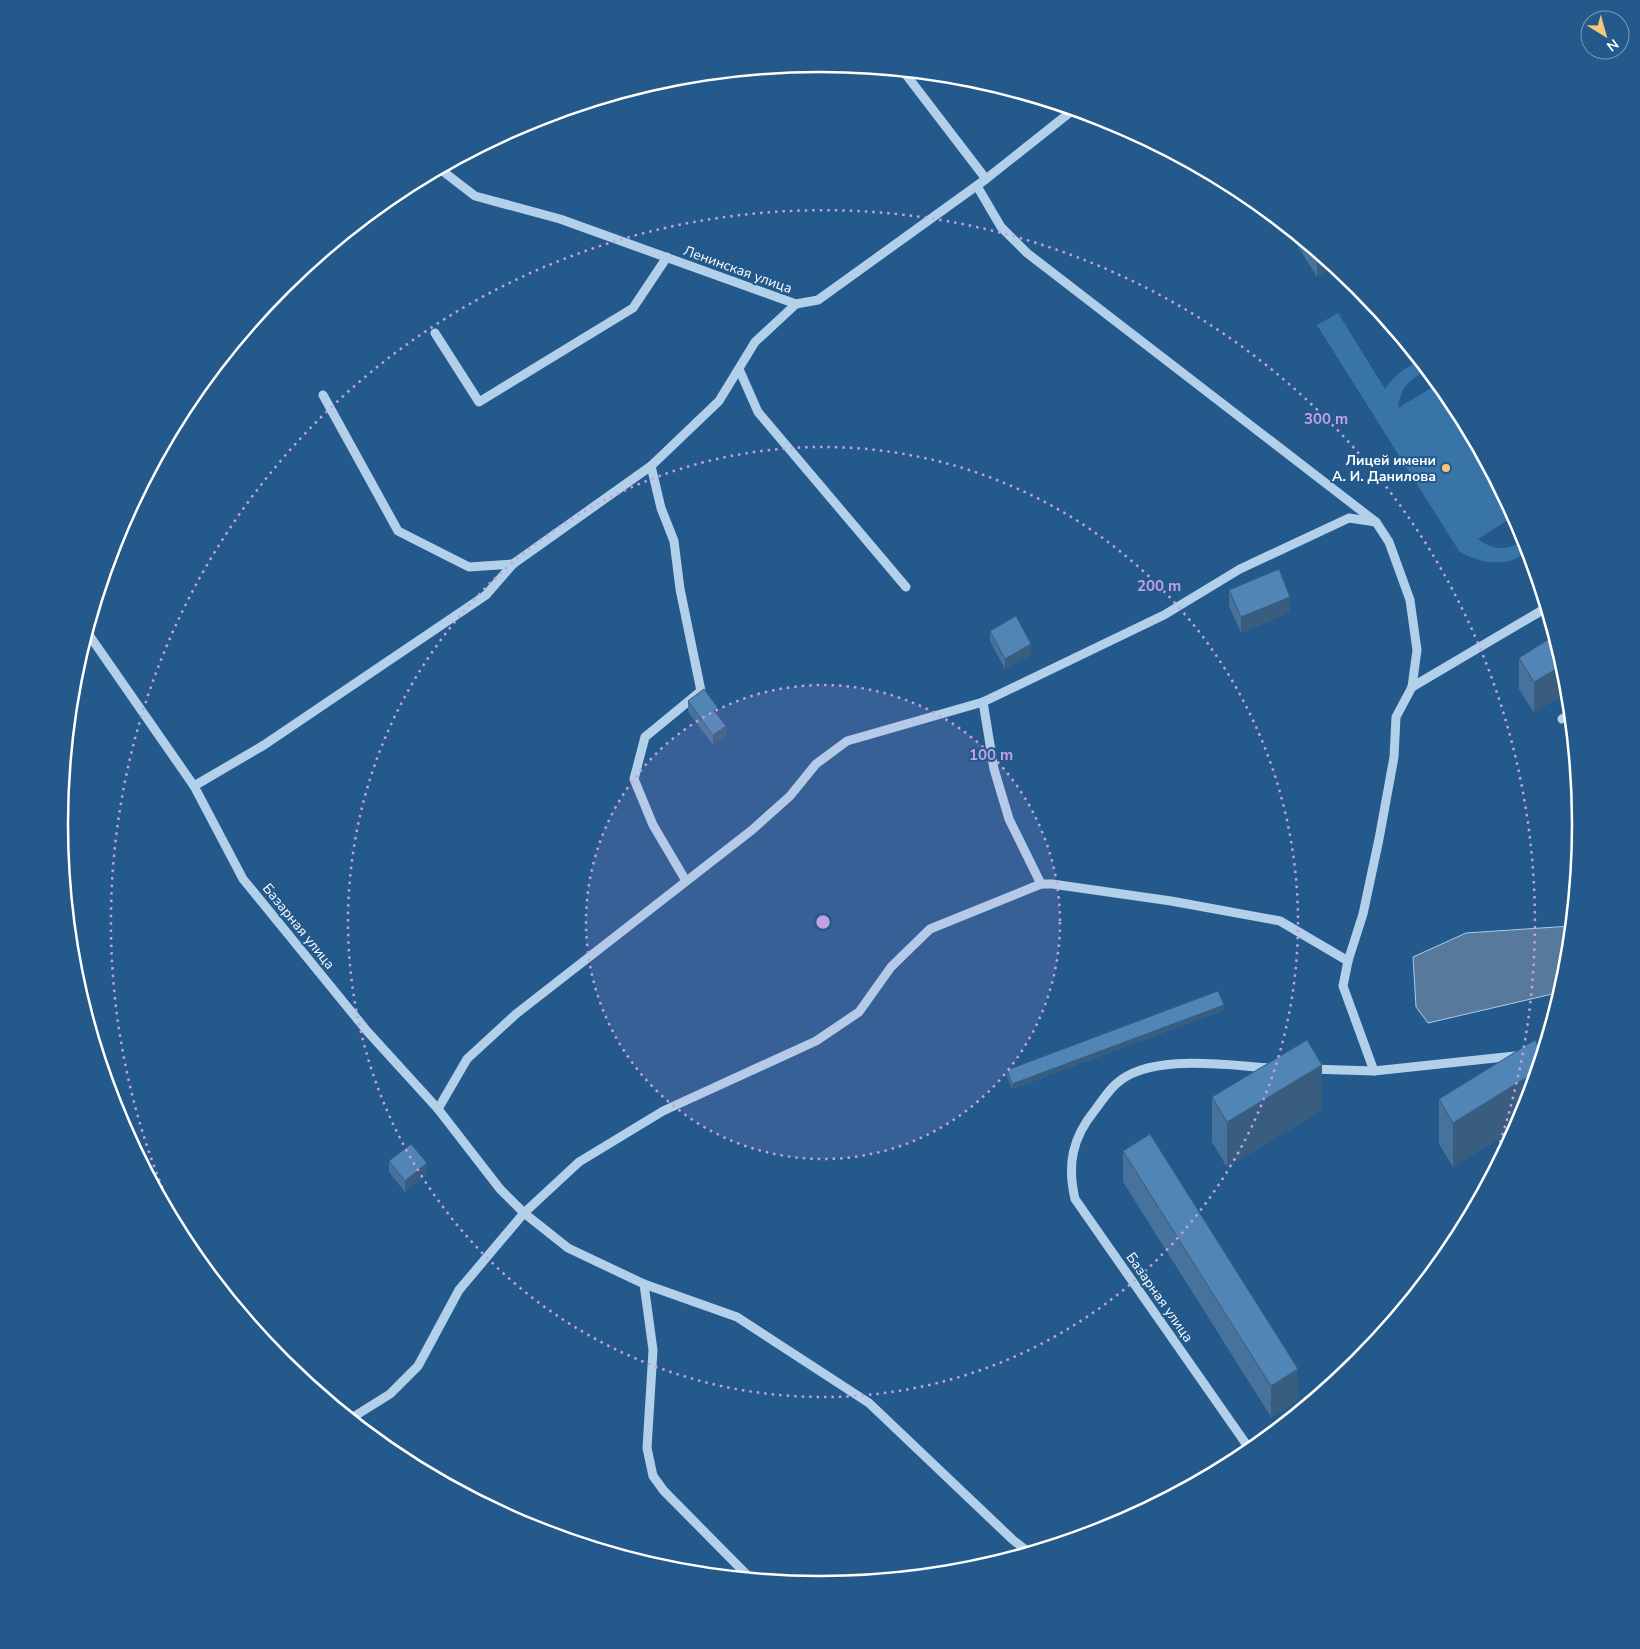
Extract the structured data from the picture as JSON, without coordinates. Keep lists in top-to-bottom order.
{
  "streets": {
    "street": ["Ленинская улица", "Базарная улица"]
  },
  "places": ["Лицей имени А. И. Данилова"],
  "north": "bottom right",
  "rings": ["300 m", "200 m", "100 m"]
}
